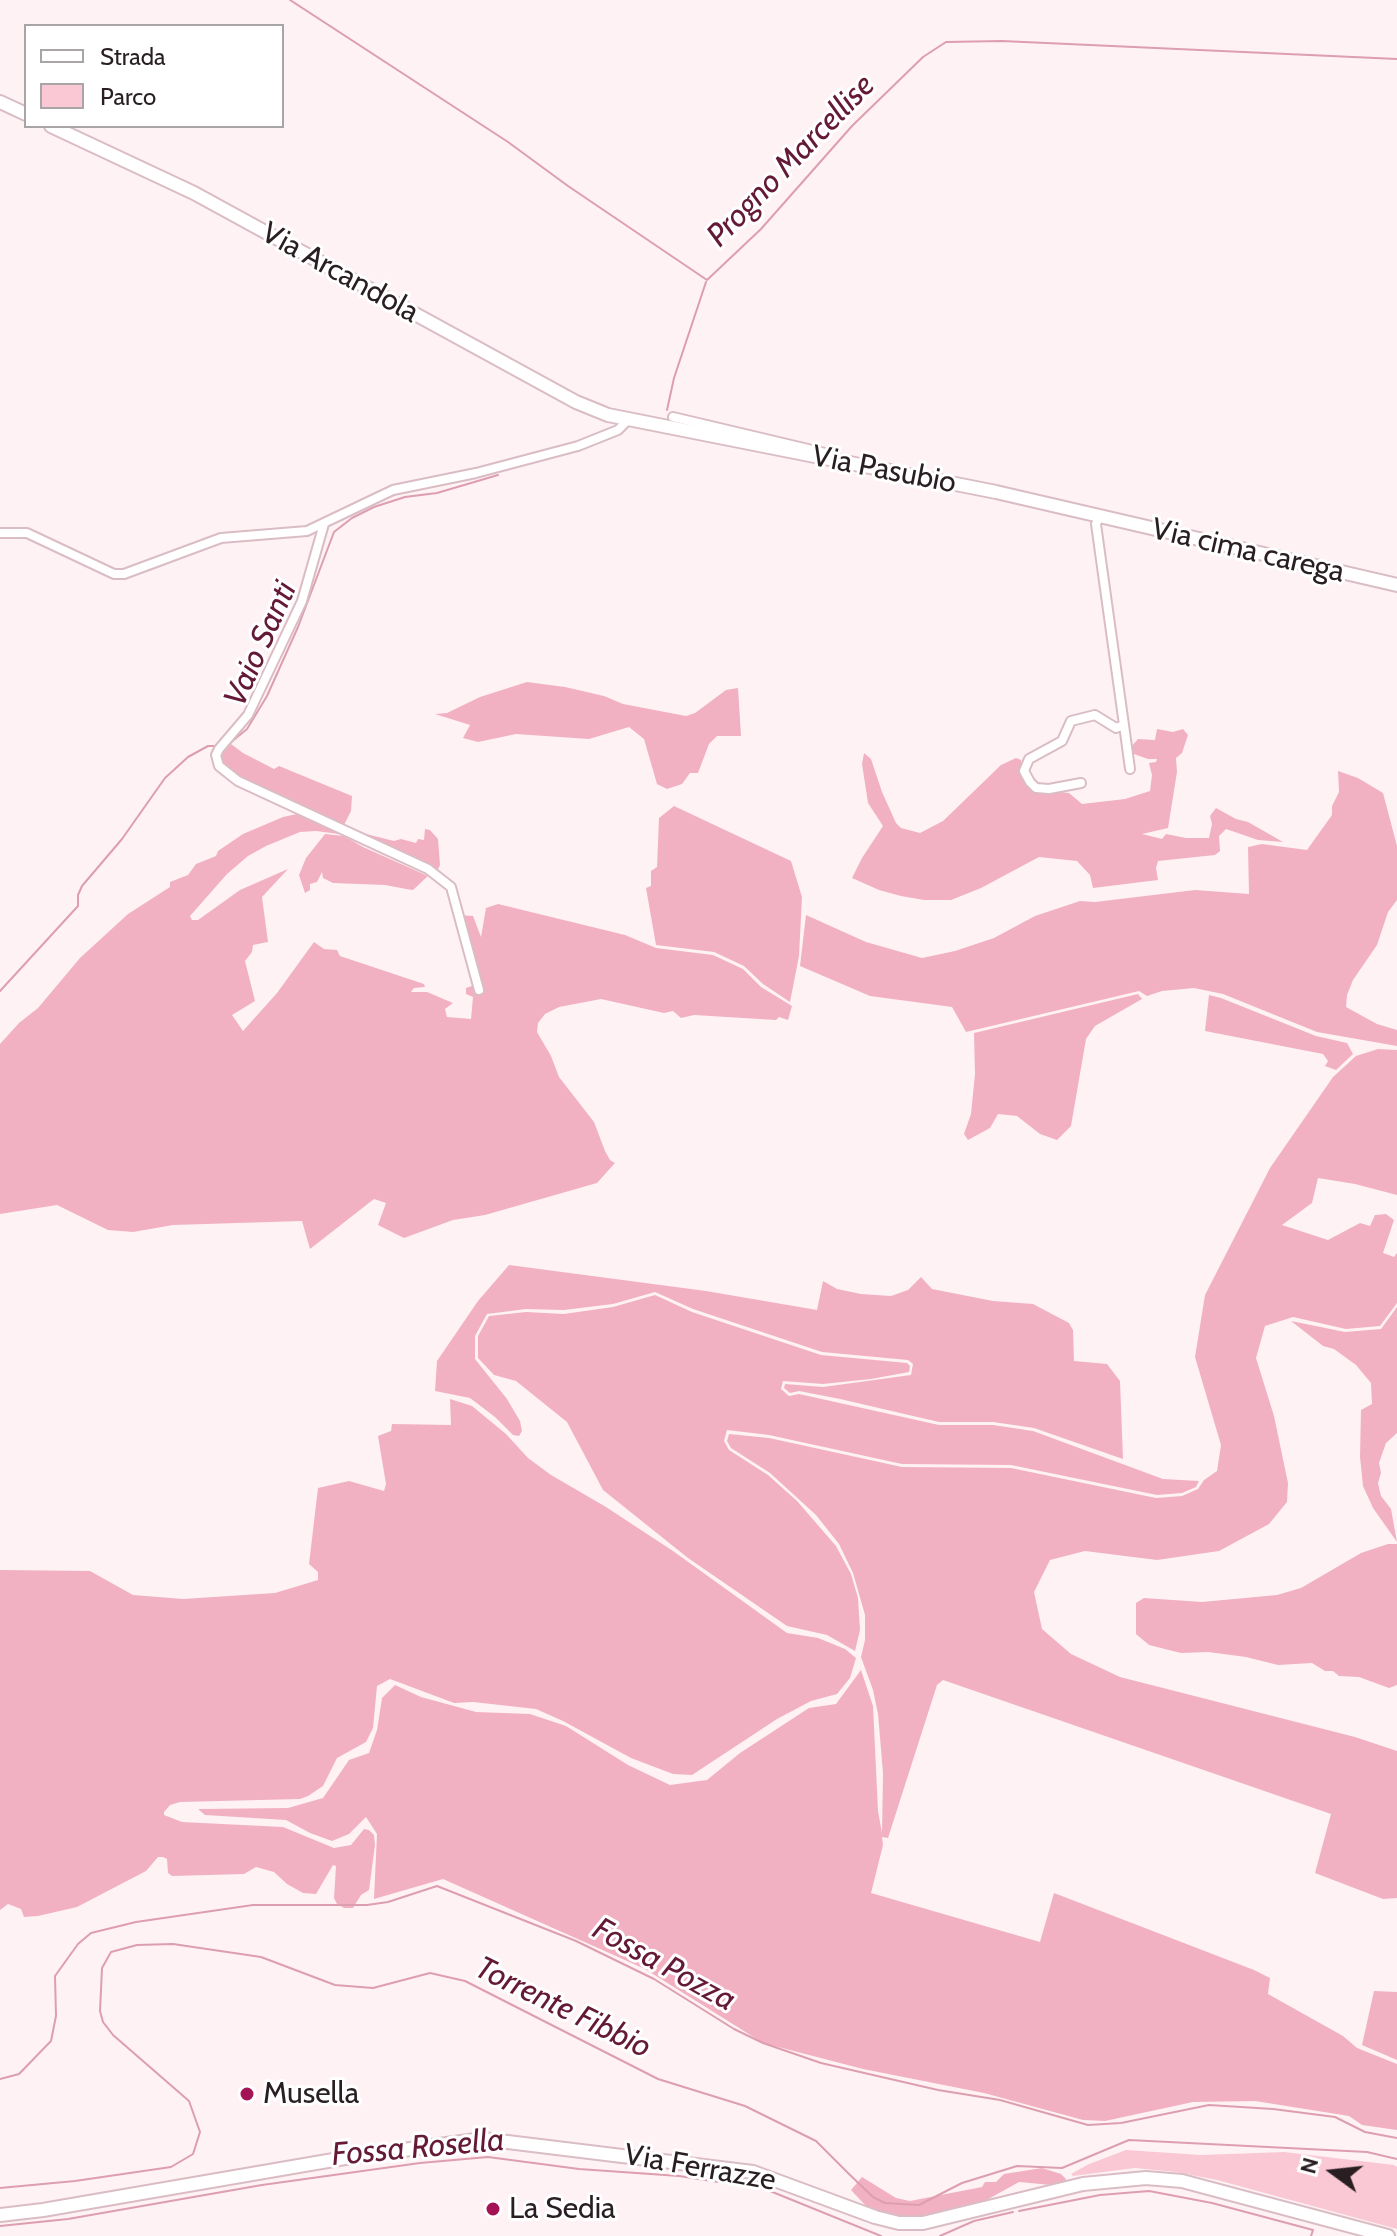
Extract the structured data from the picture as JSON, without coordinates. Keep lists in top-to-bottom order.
{
  "streets": {
    "street": [
      "Via Arcandola",
      "Via Pasubio",
      "Via cima carega",
      "Via Ferrazze"
    ]
  },
  "crossings": [
    ["Via Arcandola", "Via Pasubio"],
    ["Via Pasubio", "Via cima carega"]
  ],
  "water": [
    "Progno Marcellise",
    "Vaio Santi",
    "Fossa Pozza",
    "Torrente Fibbio",
    "Fossa Rosella"
  ],
  "places": ["Musella", "La Sedia"],
  "legend": ["Strada", "Parco"],
  "north": "left"
}
